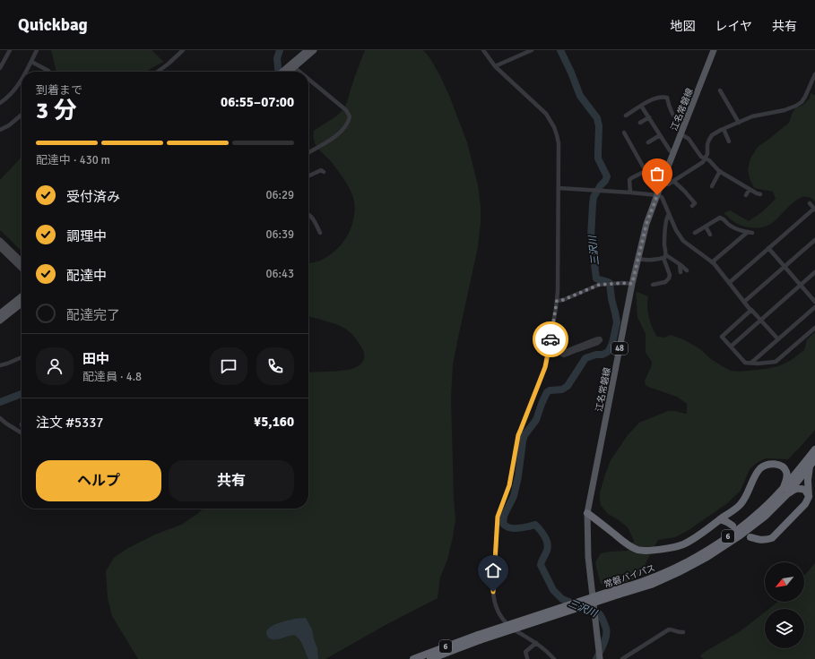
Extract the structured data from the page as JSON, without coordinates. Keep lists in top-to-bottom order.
{
  "streets": {
    "highway": ["6", "常磐バイパス"],
    "main road": ["江名常磐線", "48"]
  },
  "water": ["三沢川"],
  "north": "bottom left",
  "page": {
    "header": "Quickbag",
    "nav": ["地図", "レイヤ", "共有"],
    "heading": ["3 分", "到着まで", "06:55–07:00"],
    "panel": [
      "田中",
      "配達員 · 4.8",
      "注文 #5337",
      "¥5,160"
    ],
    "bar": "配達中 · 430 m",
    "list": [
      ["受付済み", "06:29"],
      ["調理中", "06:39"],
      ["配達中", "06:43"],
      "配達完了"
    ],
    "buttons": ["ヘルプ", "共有"]
  }
}
